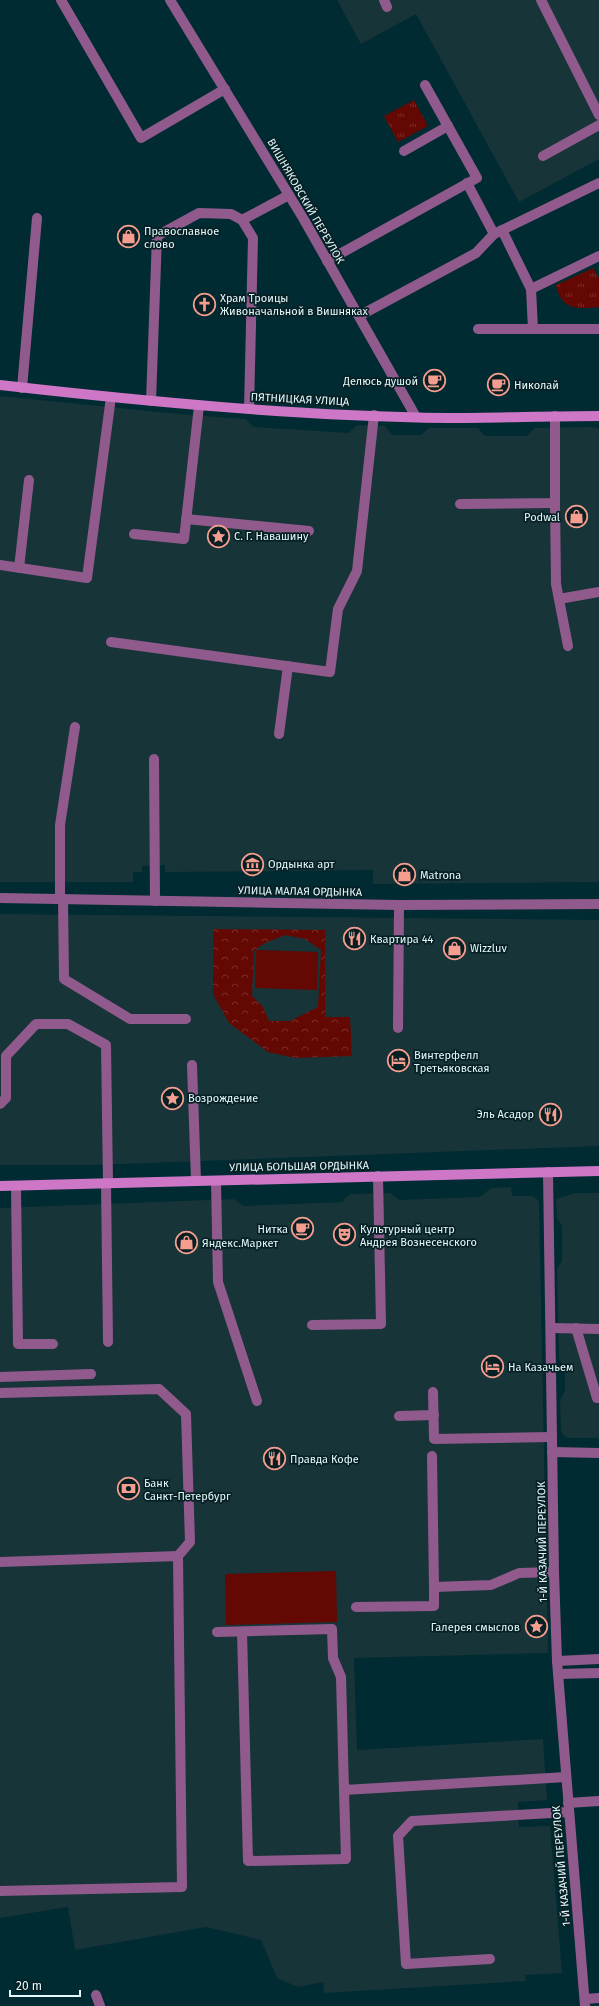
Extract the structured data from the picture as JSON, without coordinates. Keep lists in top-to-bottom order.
{
  "streets": {
    "street": [
      "ВИШНЯКОВСКИЙ ПЕРЕУЛОК",
      "ПЯТНИЦКАЯ УЛИЦА",
      "УЛИЦА МАЛАЯ ОРДЫНКА",
      "УЛИЦА БОЛЬШАЯ ОРДЫНКА",
      "1-Й КАЗАЧИЙ ПЕРЕУЛОК"
    ]
  },
  "crossings": [
    ["ВИШНЯКОВСКИЙ ПЕРЕУЛОК", "ПЯТНИЦКАЯ УЛИЦА"],
    ["УЛИЦА БОЛЬШАЯ ОРДЫНКА", "1-Й КАЗАЧИЙ ПЕРЕУЛОК"]
  ],
  "places": {
    "shop": [
      "Православное слово",
      "Podwal",
      "Matrona",
      "Wizzluv",
      "Яндекс.Маркет"
    ],
    "church": ["Храм Троицы Живоначальной в Вишняках"],
    "cafe": ["Делюсь душой", "Николай", "Нитка"],
    "place": ["С. Г. Навашину", "Возрождение", "Галерея смыслов"],
    "museum": ["Ордынка арт"],
    "restaurant": ["Квартира 44", "Эль Асадор", "Правда Кофе"],
    "hotel": ["Винтерфелл Третьяковская", "На Казачьем"],
    "theatre": ["Культурный центр Андрея Вознесенского"],
    "bank": ["Банк Санкт-Петербург"]
  },
  "scale_bar": "20 m"
}
